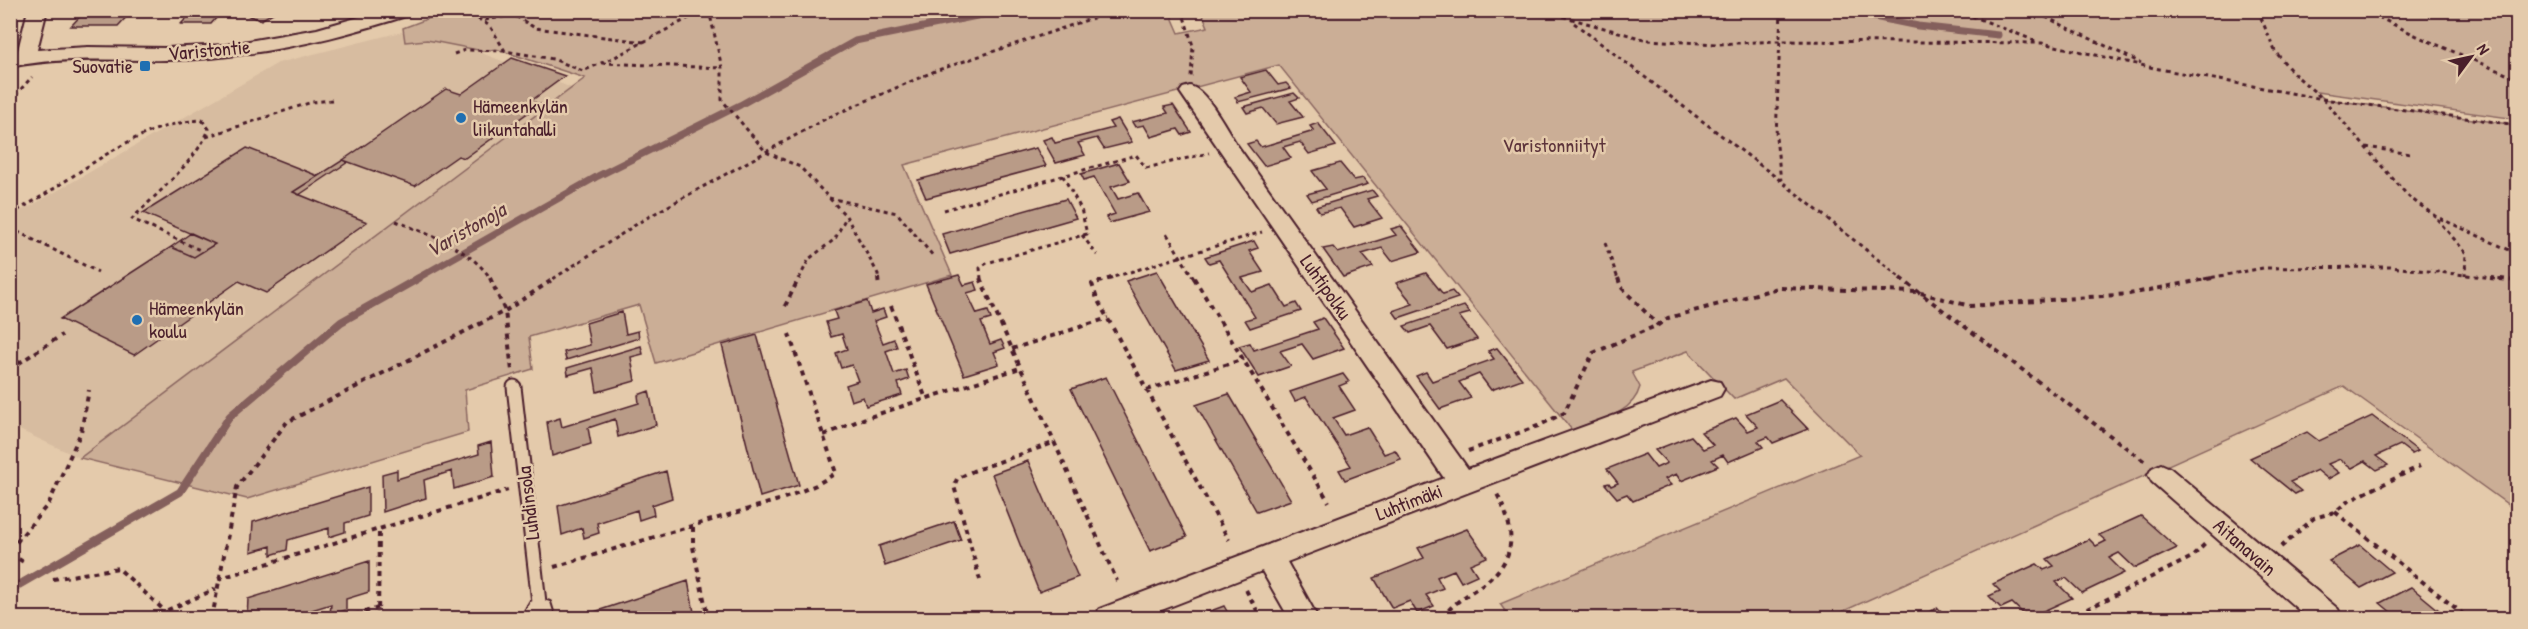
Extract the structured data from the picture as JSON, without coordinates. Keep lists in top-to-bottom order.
{
  "streets": {
    "street": [
      "Varistontie",
      "Luhtipolku",
      "Luhtimäki",
      "Aitanavain"
    ],
    "lane": ["Luhdinsola"]
  },
  "crossings": [
    ["Luhtipolku", "Luhtimäki"]
  ],
  "water": ["Varistonoja"],
  "parks": ["Varistonniityt"],
  "places": {
    "transit": ["Suovatie"],
    "other": ["Hämeenkylän liikuntahalli", "Hämeenkylän koulu"]
  },
  "north": "top right"
}
